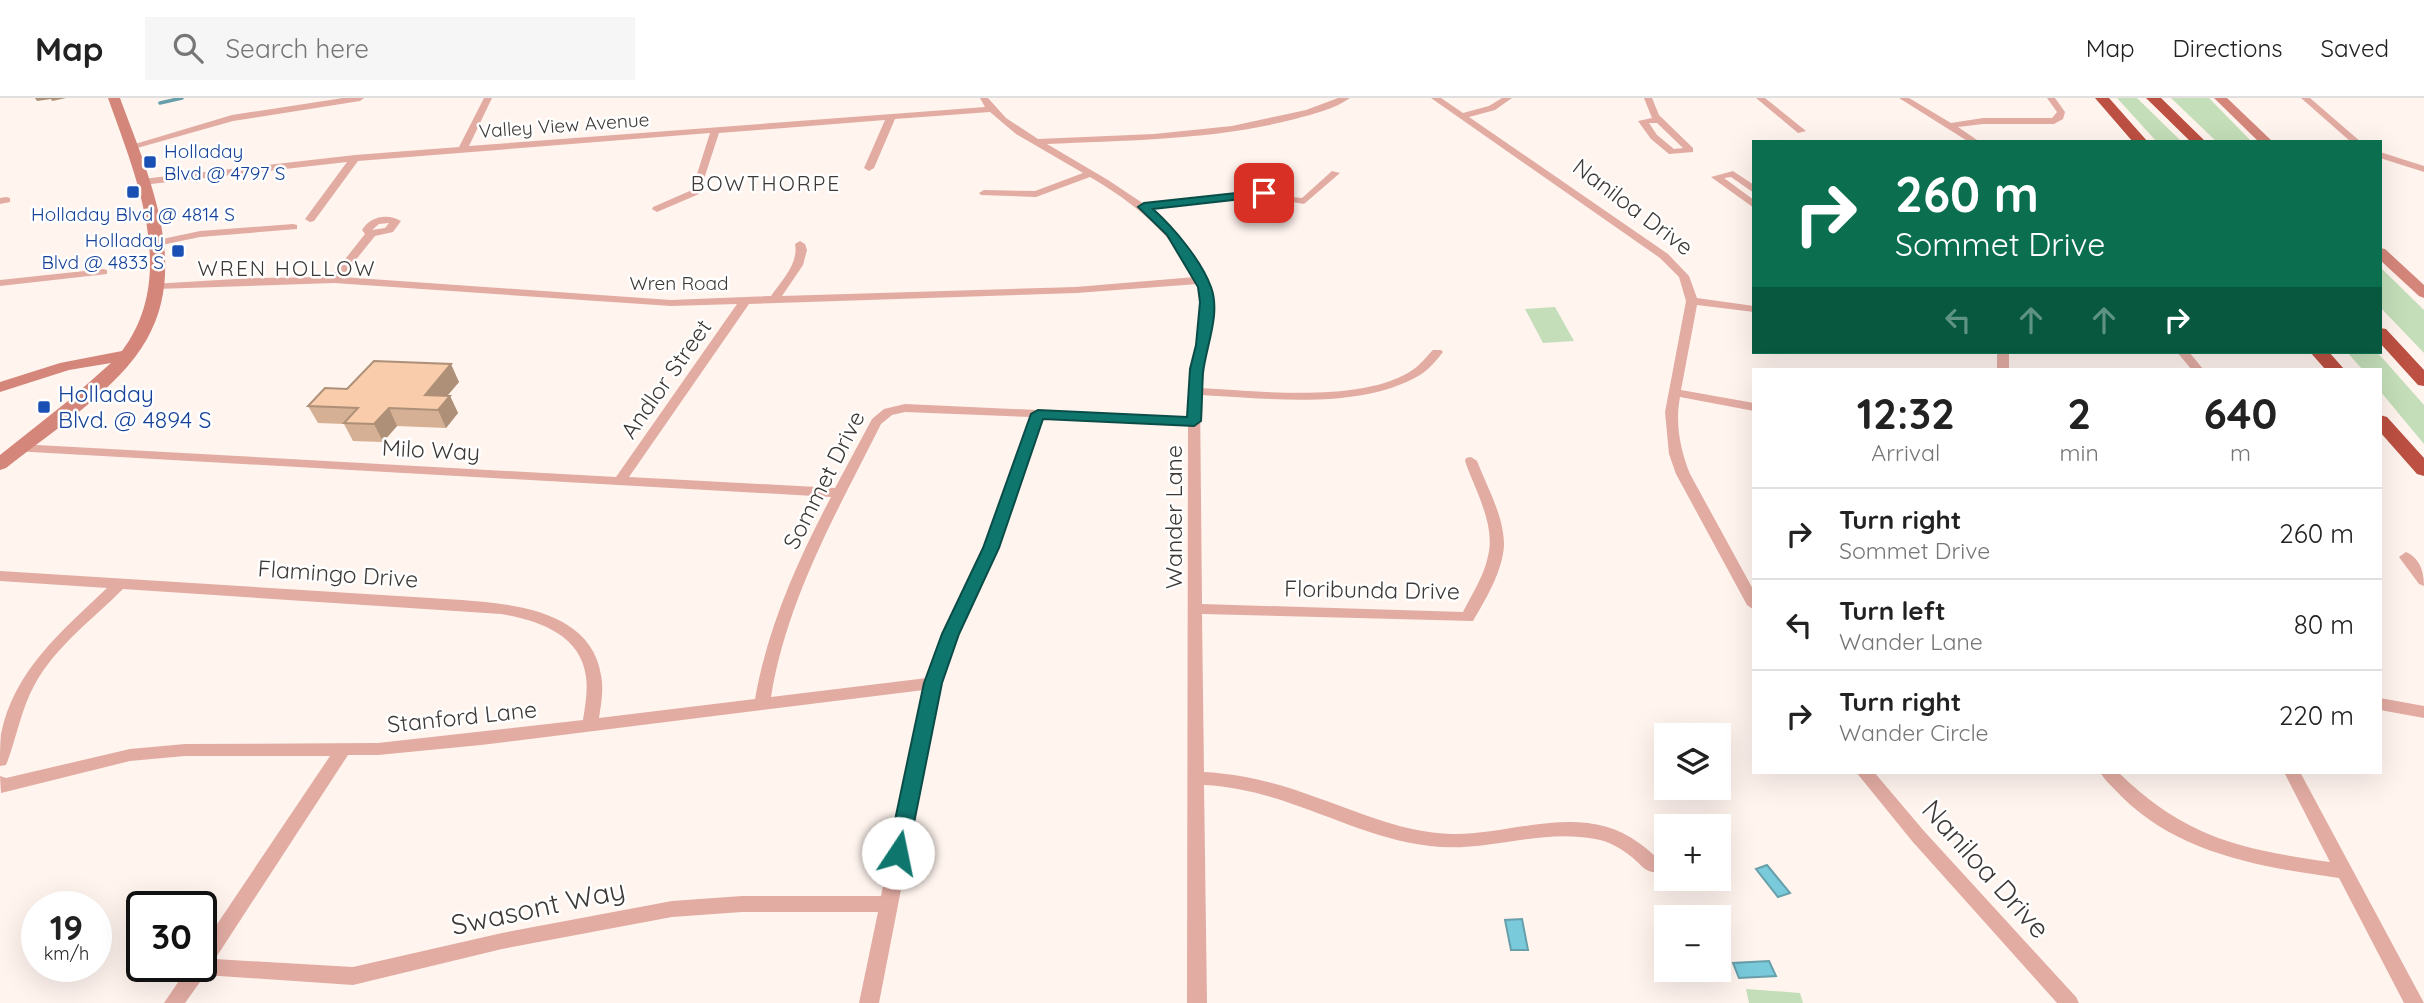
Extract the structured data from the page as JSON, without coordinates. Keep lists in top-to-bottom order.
{
  "streets": {
    "street": [
      "Valley View Avenue",
      "Naniloa Drive",
      "Wren Road",
      "Andlor Street",
      "Milo Way",
      "Sommet Drive",
      "Wander Lane",
      "Flamingo Drive",
      "Floribunda Drive",
      "Stanford Lane",
      "Swasont Way"
    ]
  },
  "crossings": [
    ["Valley View Avenue", "Wander Lane"],
    ["Wren Road", "Andlor Street"],
    ["Wren Road", "Wander Lane"],
    ["Andlor Street", "Milo Way"],
    ["Milo Way", "Sommet Drive"],
    ["Sommet Drive", "Wander Lane"],
    ["Sommet Drive", "Stanford Lane"],
    ["Wander Lane", "Floribunda Drive"],
    ["Flamingo Drive", "Stanford Lane"]
  ],
  "districts": ["BOWTHORPE", "WREN HOLLOW"],
  "places": {
    "transit": [
      "Holladay Blvd @ 4797 S",
      "Holladay Blvd @ 4814 S",
      "Holladay Blvd @ 4833 S",
      "Holladay Blvd. @ 4894 S"
    ]
  },
  "page": {
    "header": "Map",
    "search": "Search here",
    "nav": ["Map", "Directions", "Saved"],
    "turn": ["260 m", "Sommet Drive"],
    "eta": [
      "12:32",
      "Arrival",
      "2",
      "min",
      "640",
      "m"
    ],
    "list": [
      {
        "name": "Turn right",
        "note": "Sommet Drive",
        "value": "260 m"
      },
      {
        "name": "Turn left",
        "note": "Wander Lane",
        "value": "80 m"
      },
      {
        "name": "Turn right",
        "note": "Wander Circle",
        "value": "220 m"
      }
    ],
    "map_buttons": ["+", "−"],
    "speed": "19 km/h",
    "limit": "30"
  }
}
